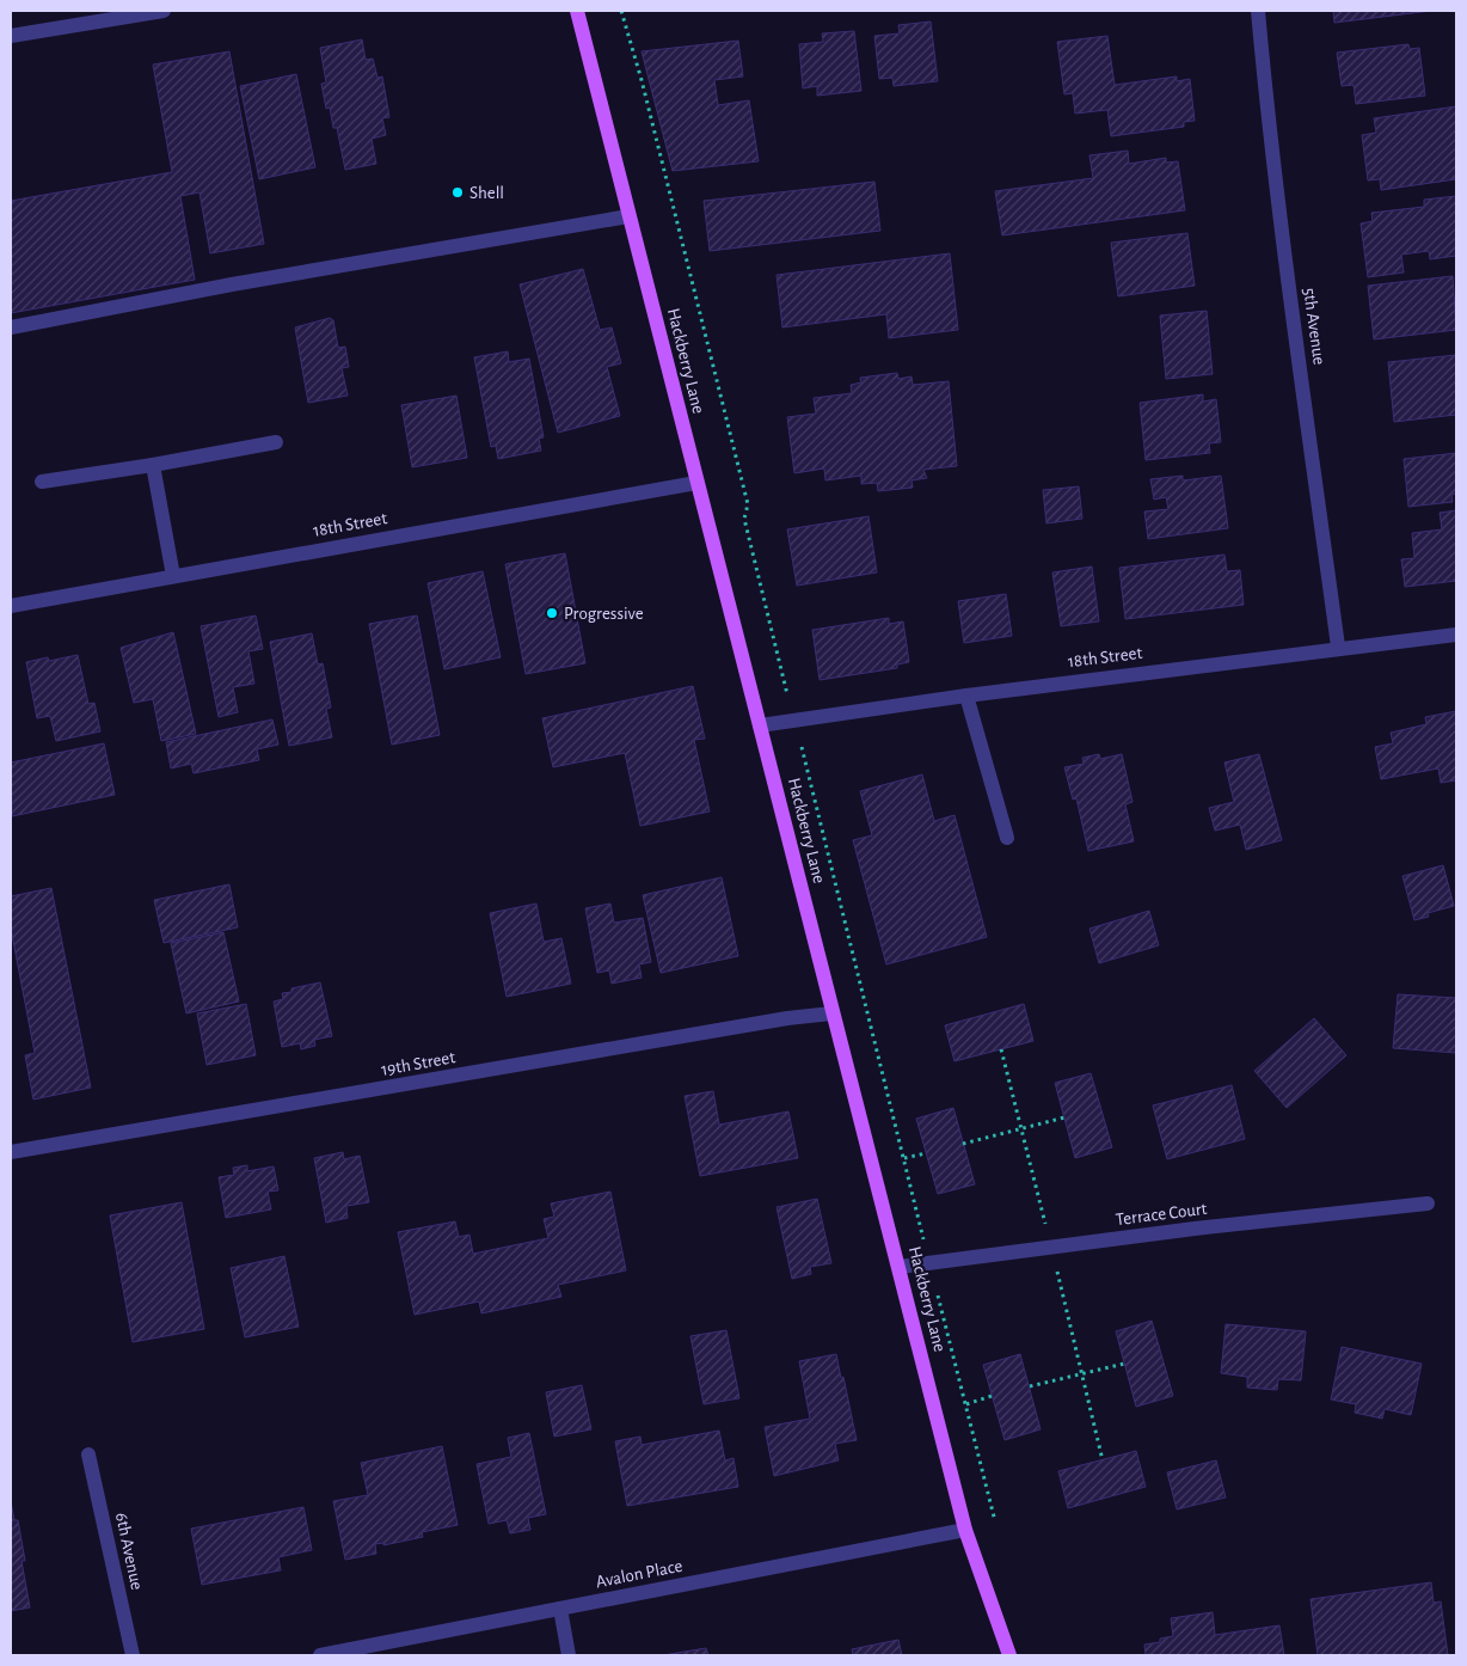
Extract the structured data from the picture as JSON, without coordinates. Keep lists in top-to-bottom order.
{
  "streets": {
    "main road": ["Hackberry Lane"],
    "street": [
      "5th Avenue",
      "18th Street",
      "19th Street",
      "Terrace Court",
      "6th Avenue",
      "Avalon Place"
    ]
  },
  "crossings": [
    ["5th Avenue", "18th Street"],
    ["Hackberry Lane", "18th Street"],
    ["Hackberry Lane", "19th Street"],
    ["Hackberry Lane", "Terrace Court"],
    ["Hackberry Lane", "Avalon Place"]
  ],
  "places": ["Shell", "Progressive"]
}
